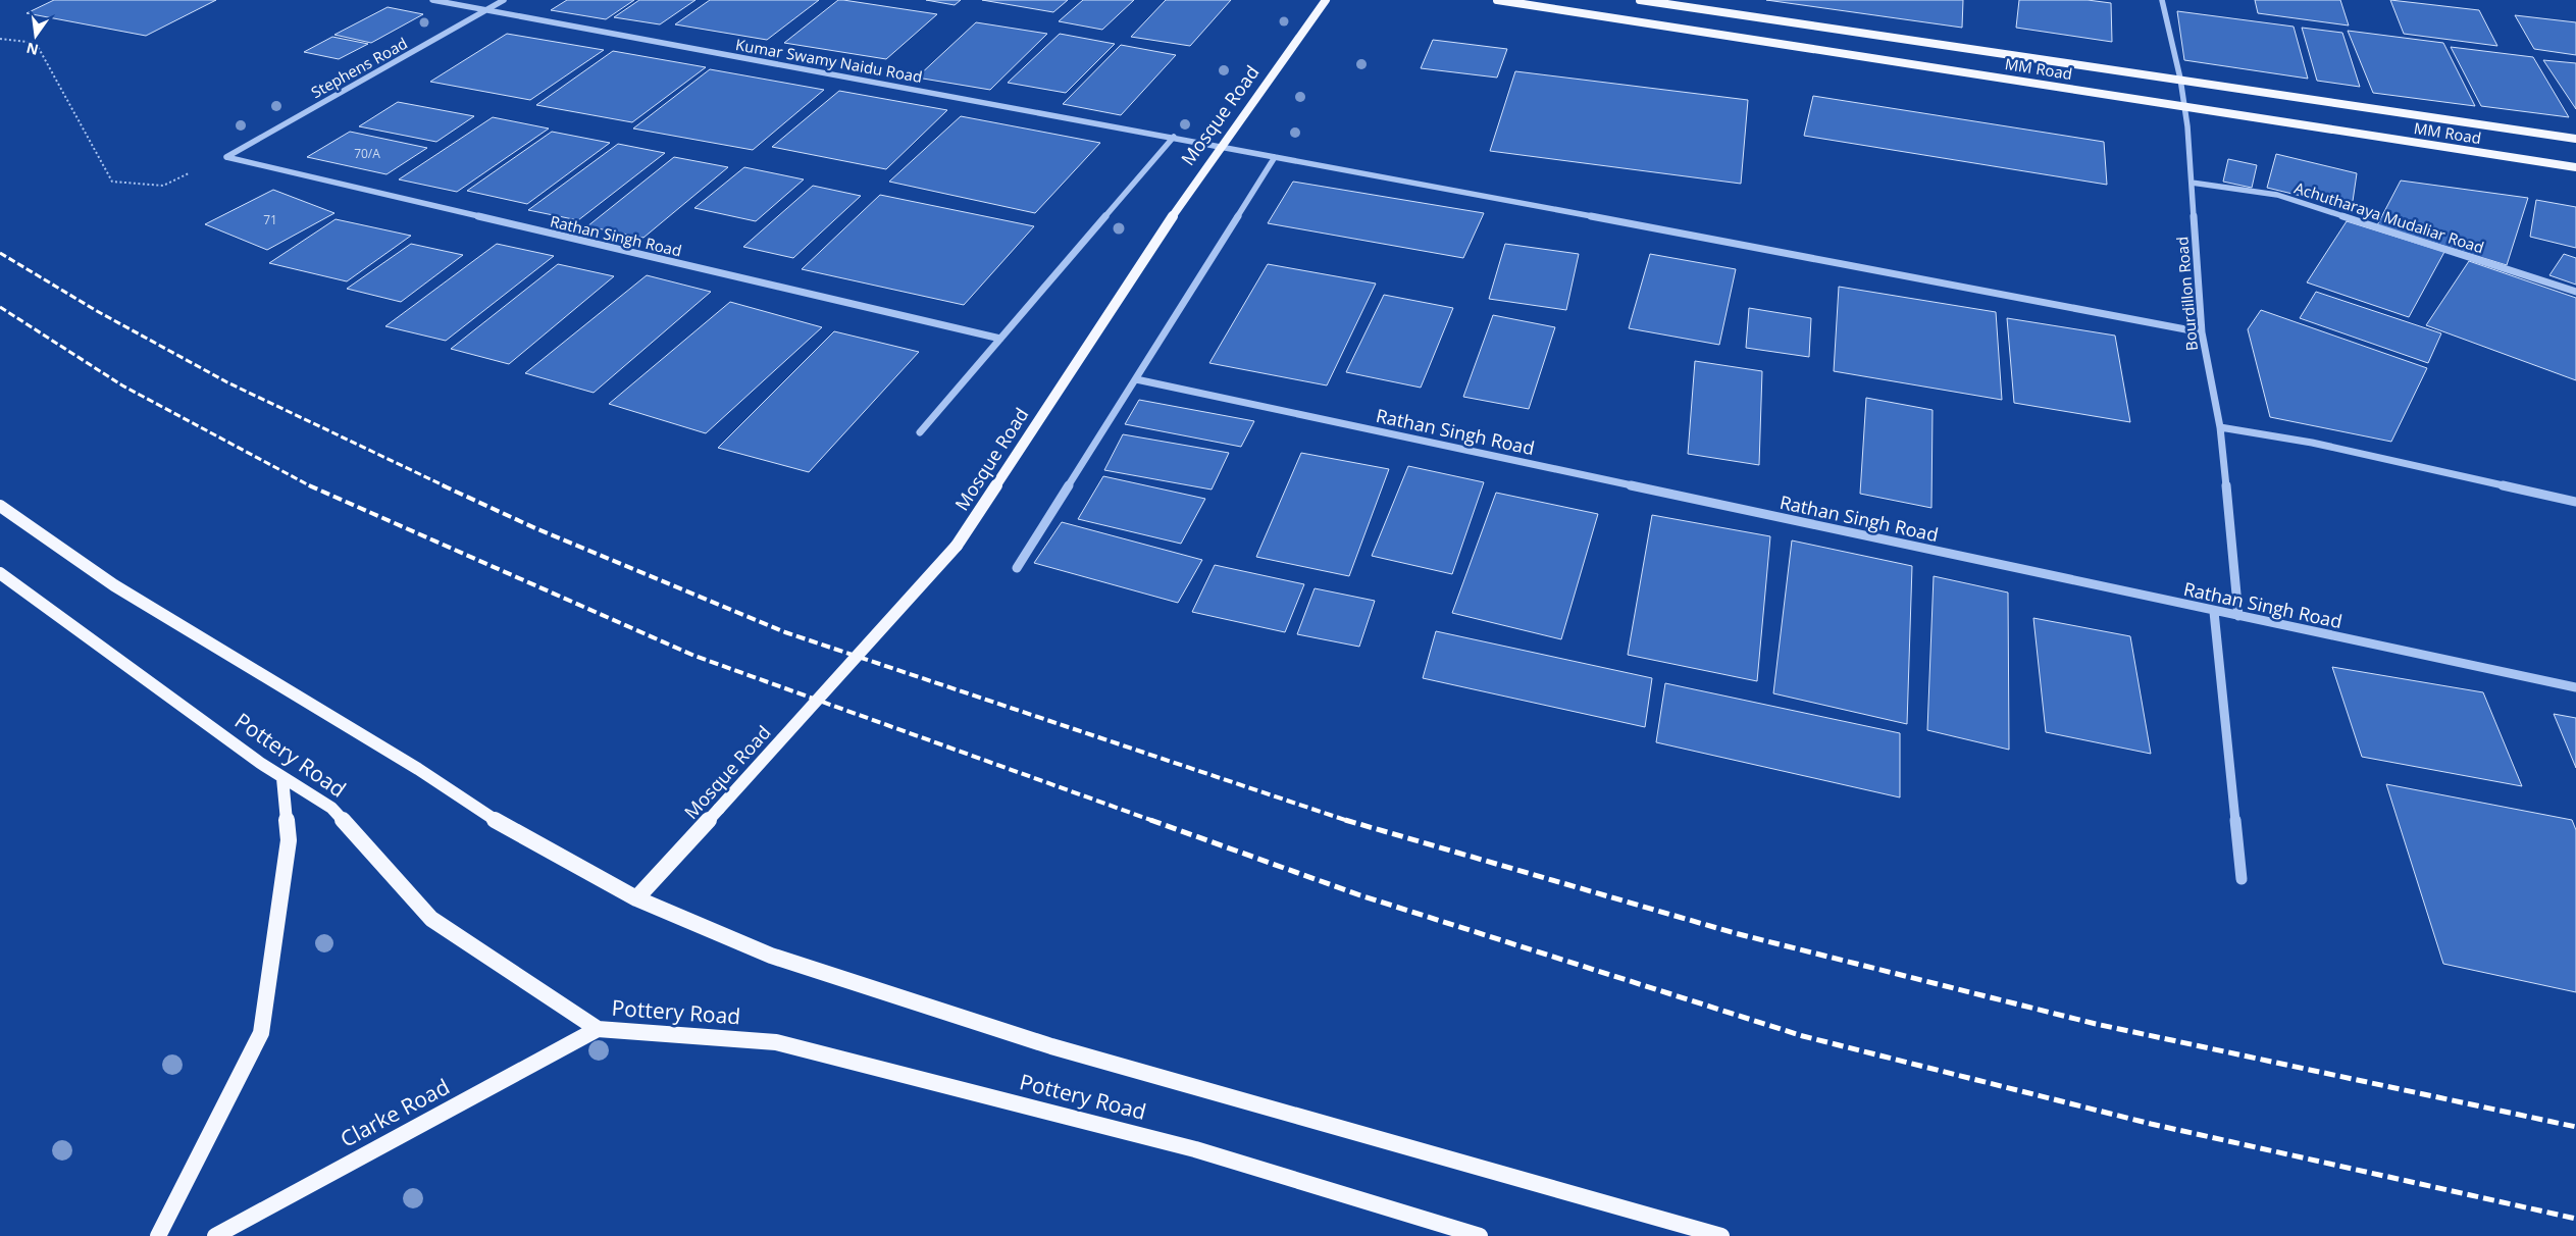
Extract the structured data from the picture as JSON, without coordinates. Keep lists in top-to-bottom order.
{
  "streets": {
    "main road": [
      "MM Road",
      "Mosque Road",
      "Pottery Road",
      "Clarke Road"
    ],
    "street": [
      "Kumar Swamy Naidu Road",
      "Stephens Road",
      "Achutharaya Mudaliar Road",
      "Rathan Singh Road",
      "Bourdillon Road"
    ]
  },
  "crossings": [
    ["Kumar Swamy Naidu Road", "Stephens Road"],
    ["Kumar Swamy Naidu Road", "Mosque Road"],
    ["Kumar Swamy Naidu Road", "Bourdillon Road"],
    ["Stephens Road", "Rathan Singh Road"],
    ["MM Road", "Bourdillon Road"],
    ["Achutharaya Mudaliar Road", "Bourdillon Road"],
    ["Rathan Singh Road", "Bourdillon Road"],
    ["Pottery Road", "Clarke Road"]
  ],
  "house_numbers": ["70/A", "71"],
  "north": "bottom"
}
